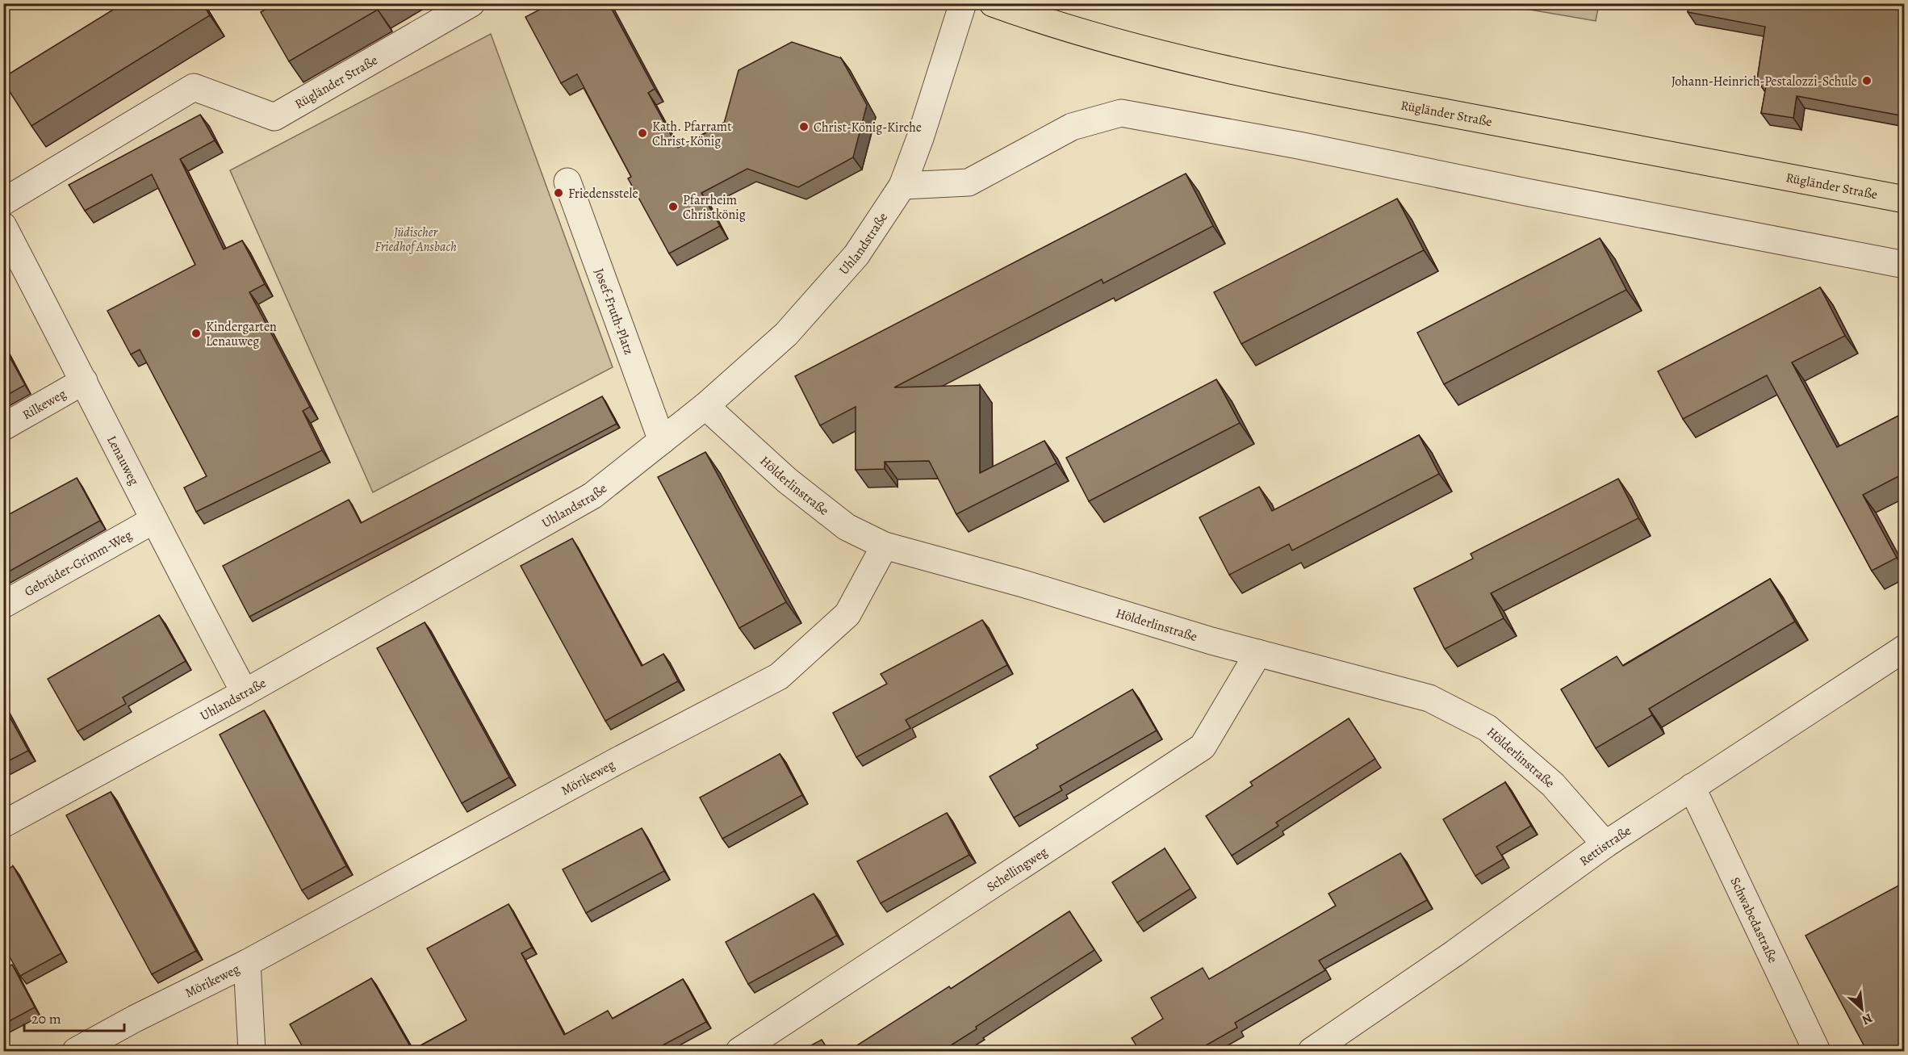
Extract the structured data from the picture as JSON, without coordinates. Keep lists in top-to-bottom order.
{
  "streets": {
    "main road": ["Rügländer Straße"],
    "street": [
      "Uhlandstraße",
      "Josef-Fruth-Platz",
      "Rilkeweg",
      "Lenauweg",
      "Hölderlinstraße",
      "Gebrüder-Grimm-Weg",
      "Mörikeweg",
      "Rettistraße",
      "Schellingweg",
      "Schwabedastraße"
    ]
  },
  "crossings": [
    ["Uhlandstraße", "Josef-Fruth-Platz"],
    ["Uhlandstraße", "Lenauweg"],
    ["Uhlandstraße", "Hölderlinstraße"],
    ["Rilkeweg", "Lenauweg"],
    ["Lenauweg", "Gebrüder-Grimm-Weg"],
    ["Hölderlinstraße", "Mörikeweg"],
    ["Hölderlinstraße", "Rettistraße"],
    ["Hölderlinstraße", "Schellingweg"],
    ["Rettistraße", "Schwabedastraße"]
  ],
  "parks": ["Jüdischer Friedhof Ansbach"],
  "places": [
    "Johann-Heinrich-Pestalozzi-Schule",
    "Christ-König-Kirche",
    "Kath. Pfarramt Christ-König",
    "Friedensstele",
    "Pfarrheim Christkönig",
    "Kindergarten Lenauweg"
  ],
  "scale_bar": "20 m",
  "north": "bottom right"
}
